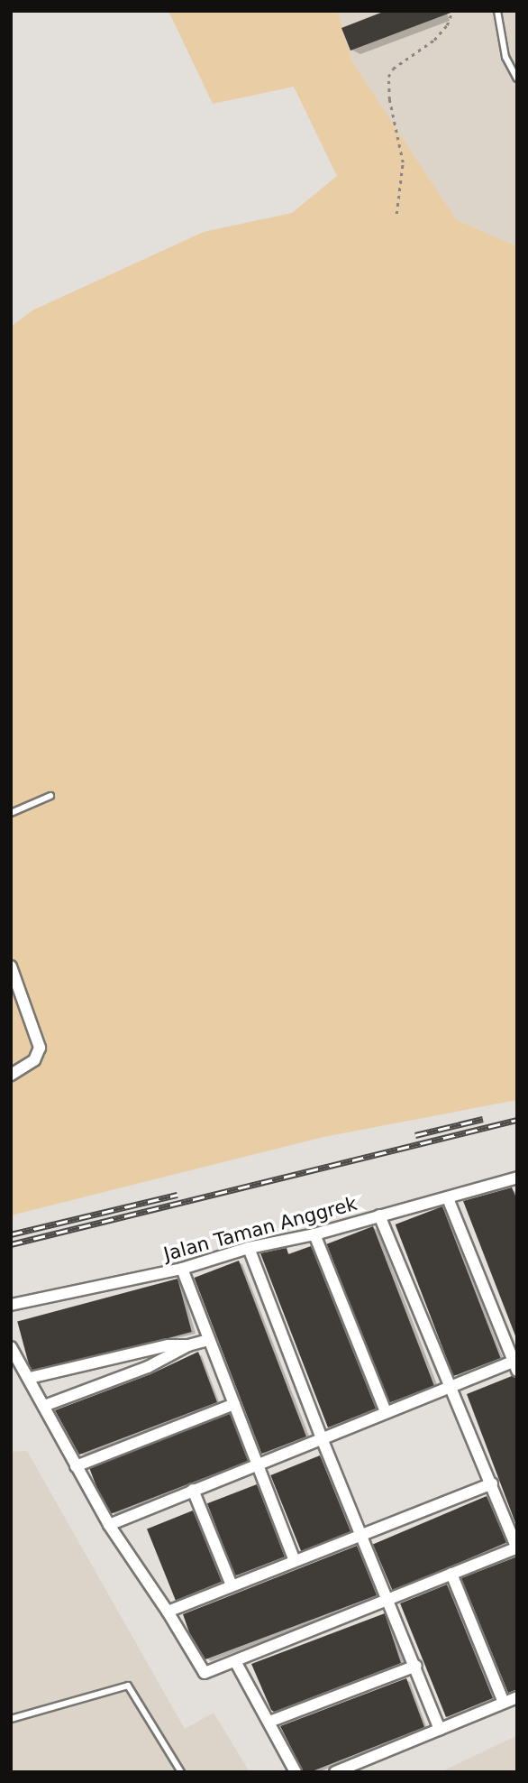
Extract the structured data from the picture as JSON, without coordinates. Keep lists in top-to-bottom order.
{
  "streets": {
    "street": ["Jalan Taman Anggrek"]
  }
}
